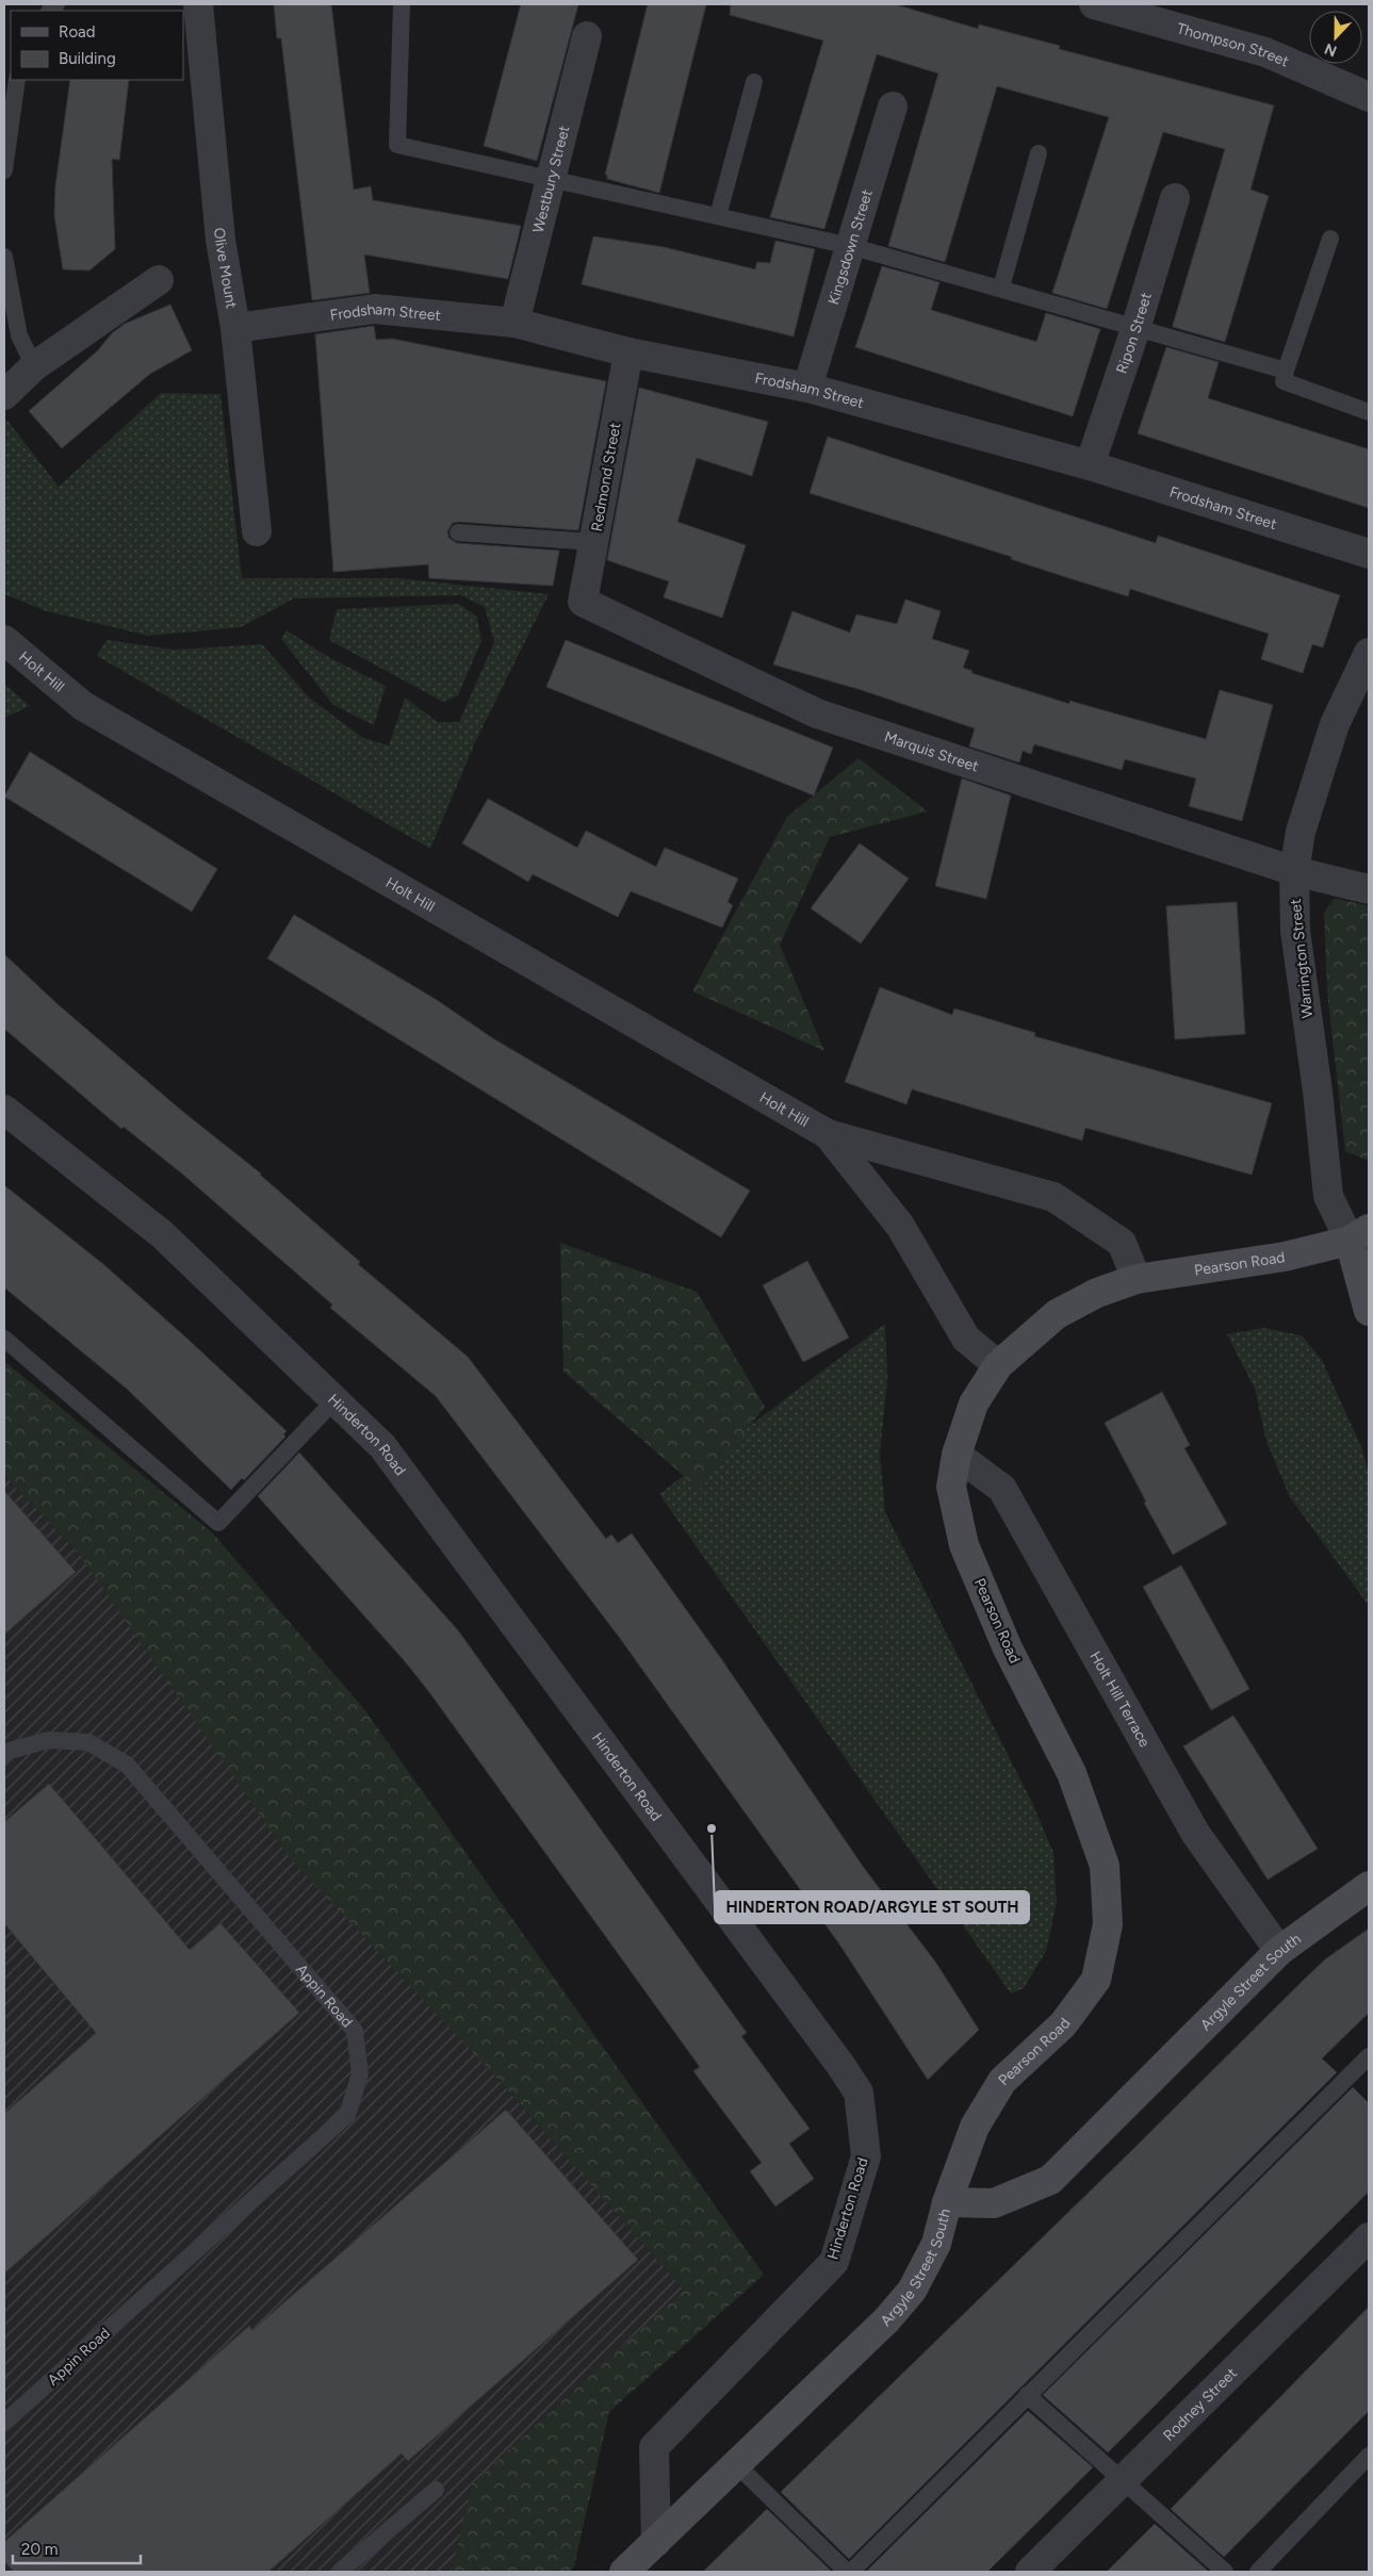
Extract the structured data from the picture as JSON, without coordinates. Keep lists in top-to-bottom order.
{
  "streets": {
    "main road": ["Pearson Road", "Argyle Street South"],
    "street": [
      "Thompson Street",
      "Westbury Street",
      "Kingsdown Street",
      "Olive Mount",
      "Frodsham Street",
      "Ripon Street",
      "Redmond Street",
      "Holt Hill",
      "Marquis Street",
      "Warrington Street",
      "Hinderton Road",
      "Holt Hill Terrace",
      "Rodney Street"
    ],
    "lane": ["Appin Road"]
  },
  "crossings": [
    ["Westbury Street", "Frodsham Street"],
    ["Kingsdown Street", "Frodsham Street"],
    ["Olive Mount", "Frodsham Street"],
    ["Frodsham Street", "Ripon Street"],
    ["Frodsham Street", "Redmond Street"],
    ["Redmond Street", "Marquis Street"],
    ["Holt Hill", "Pearson Road"],
    ["Marquis Street", "Warrington Street"],
    ["Warrington Street", "Pearson Road"],
    ["Pearson Road", "Holt Hill Terrace"],
    ["Pearson Road", "Argyle Street South"],
    ["Hinderton Road", "Argyle Street South"],
    ["Holt Hill Terrace", "Argyle Street South"]
  ],
  "places": ["HINDERTON ROAD/ARGYLE ST SOUTH"],
  "legend": ["Road", "Building"],
  "scale_bar": "20 m",
  "north": "bottom"
}
